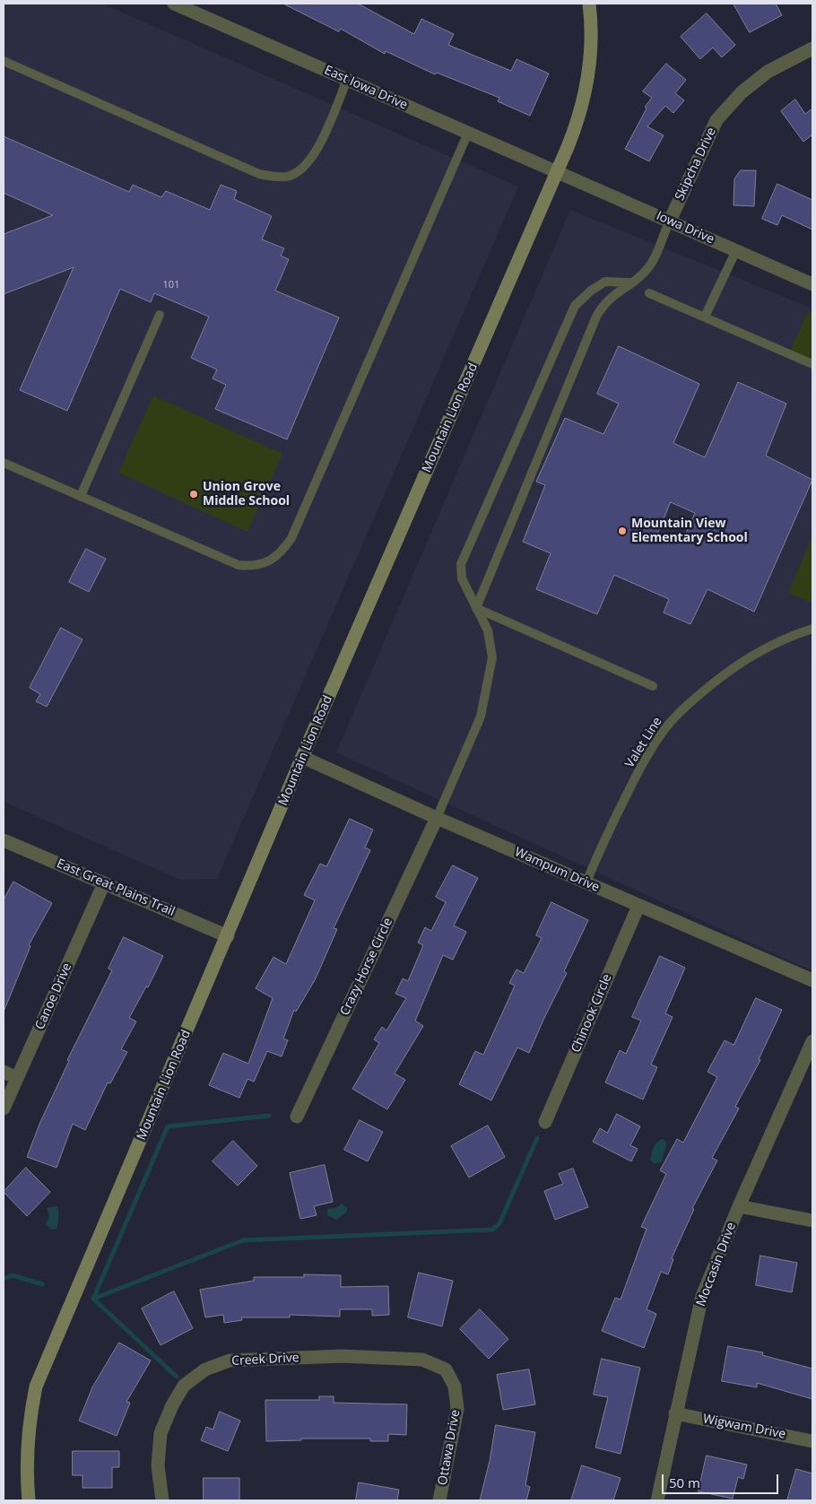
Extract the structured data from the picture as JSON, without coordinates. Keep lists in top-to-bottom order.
{
  "streets": {
    "street": [
      "East Iowa Drive",
      "Skipcha Drive",
      "Iowa Drive",
      "Mountain Lion Road",
      "Wampum Drive",
      "East Great Plains Trail",
      "Crazy Horse Circle",
      "Canoe Drive",
      "Chinook Circle",
      "Moccasin Drive",
      "Creek Drive",
      "Wigwam Drive",
      "Ottawa Drive"
    ],
    "lane": ["Valet Line"]
  },
  "crossings": [
    ["East Iowa Drive", "Iowa Drive"],
    ["East Iowa Drive", "Mountain Lion Road"],
    ["Skipcha Drive", "Iowa Drive"],
    ["Iowa Drive", "Mountain Lion Road"],
    ["Mountain Lion Road", "Wampum Drive"],
    ["Mountain Lion Road", "East Great Plains Trail"],
    ["Valet Line", "Wampum Drive"],
    ["Wampum Drive", "Crazy Horse Circle"],
    ["Wampum Drive", "Chinook Circle"],
    ["East Great Plains Trail", "Canoe Drive"],
    ["Moccasin Drive", "Wigwam Drive"],
    ["Creek Drive", "Ottawa Drive"]
  ],
  "places": ["Union Grove Middle School", "Mountain View Elementary School"],
  "house_numbers": ["101"],
  "scale_bar": "50 m"
}
